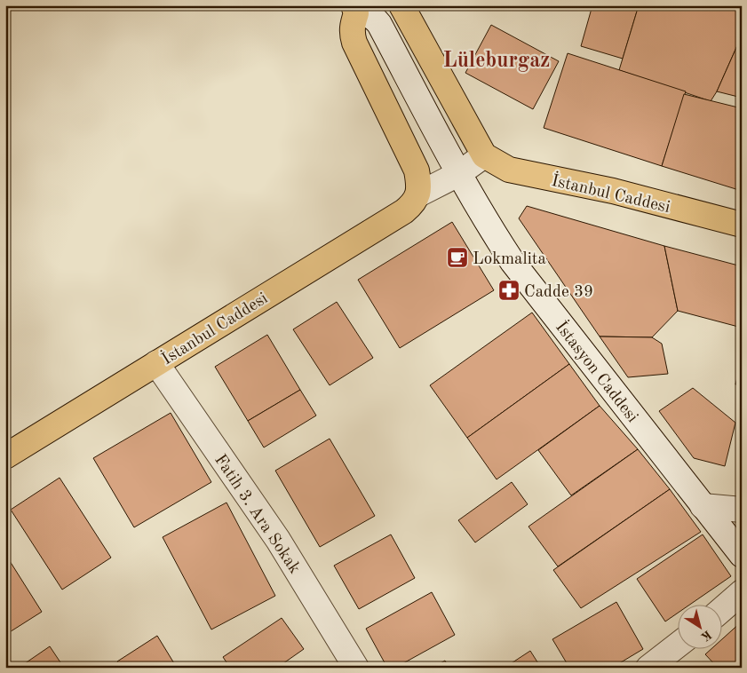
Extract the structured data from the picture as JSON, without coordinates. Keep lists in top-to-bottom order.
{
  "streets": {
    "main road": ["İstanbul Caddesi", "İstasyon Caddesi", "Fatih 3. Ara Sokak"]
  },
  "crossings": [
    ["İstanbul Caddesi", "İstasyon Caddesi"],
    ["İstanbul Caddesi", "Fatih 3. Ara Sokak"]
  ],
  "districts": ["Lüleburgaz"],
  "places": {
    "cafe": ["Lokmalita"],
    "pharmacy": ["Cadde 39"]
  },
  "north": "bottom right"
}
